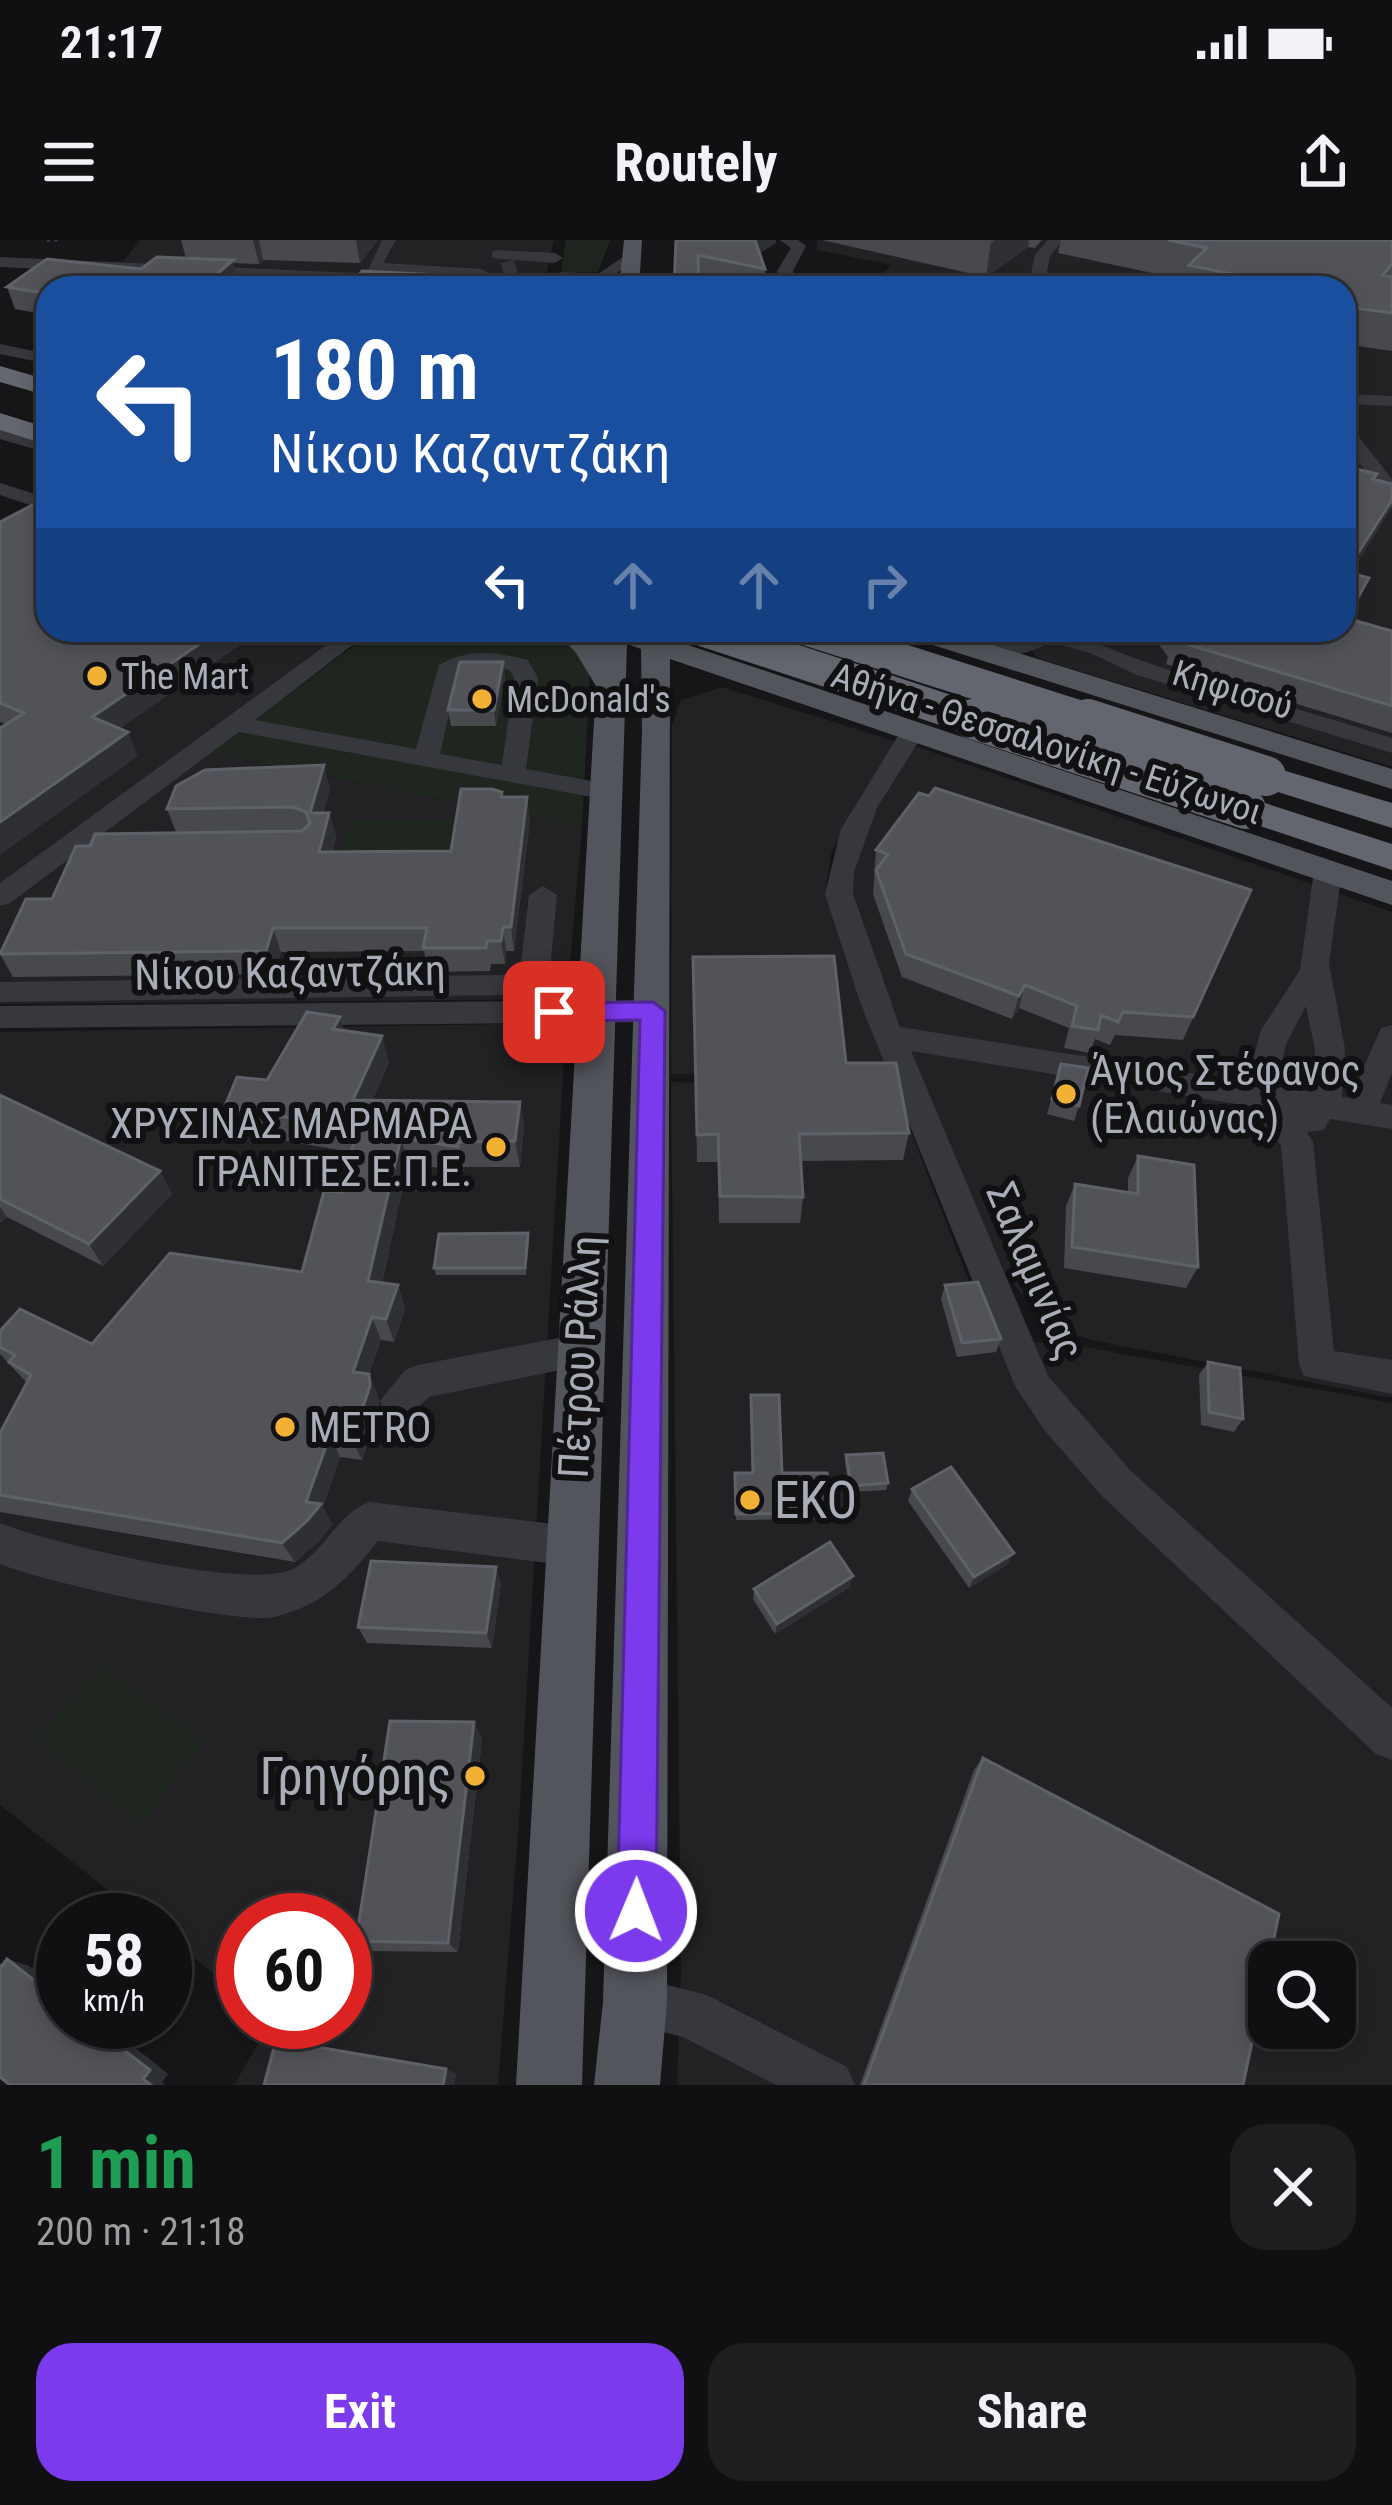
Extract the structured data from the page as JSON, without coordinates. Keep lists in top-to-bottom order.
{
  "streets": {
    "highway": ["Αθήνα - Θεσσαλονίκη - Εύζωνοι"],
    "main road": ["Κηφισού", "Πέτρου Ράλλη"],
    "street": ["Νίκου Καζαντζάκη", "Σαλαμινίας"]
  },
  "crossings": [
    ["Νίκου Καζαντζάκη", "Πέτρου Ράλλη"]
  ],
  "places": [
    "The Mart",
    "McDonald's",
    "Άγιος Στέφανος (Ελαιώνας)",
    "ΧΡΥΣΙΝΑΣ ΜΑΡΜΑΡΑ ΓΡΑΝΙΤΕΣ Ε.Π.Ε.",
    "METRO",
    "EKO",
    "Γρηγόρης"
  ],
  "page": {
    "status": "21:17",
    "header": "Routely",
    "turn": ["180 m", "Νίκου Καζαντζάκη"],
    "speed": "58 km/h",
    "limit": "60",
    "heading": ["1 min", "200 m · 21:18"],
    "buttons": ["Exit", "Share"]
  }
}
